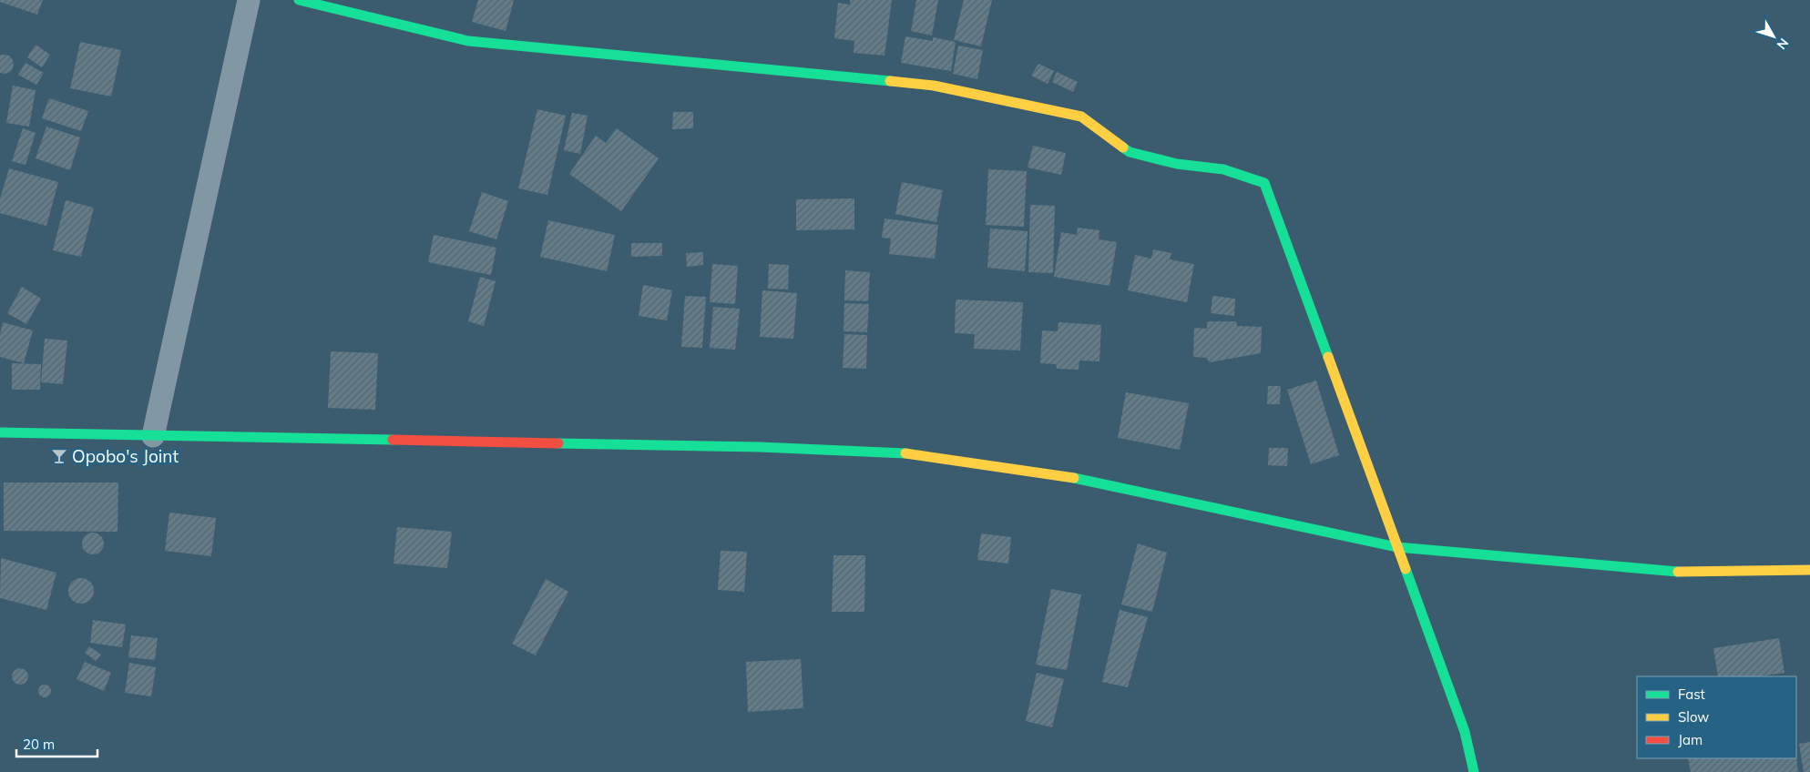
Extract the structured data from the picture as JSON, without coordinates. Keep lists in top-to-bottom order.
{
  "places": {
    "bar": ["Opobo's Joint"]
  },
  "legend": ["Fast", "Slow", "Jam"],
  "scale_bar": "20 m",
  "north": "bottom right"
}
